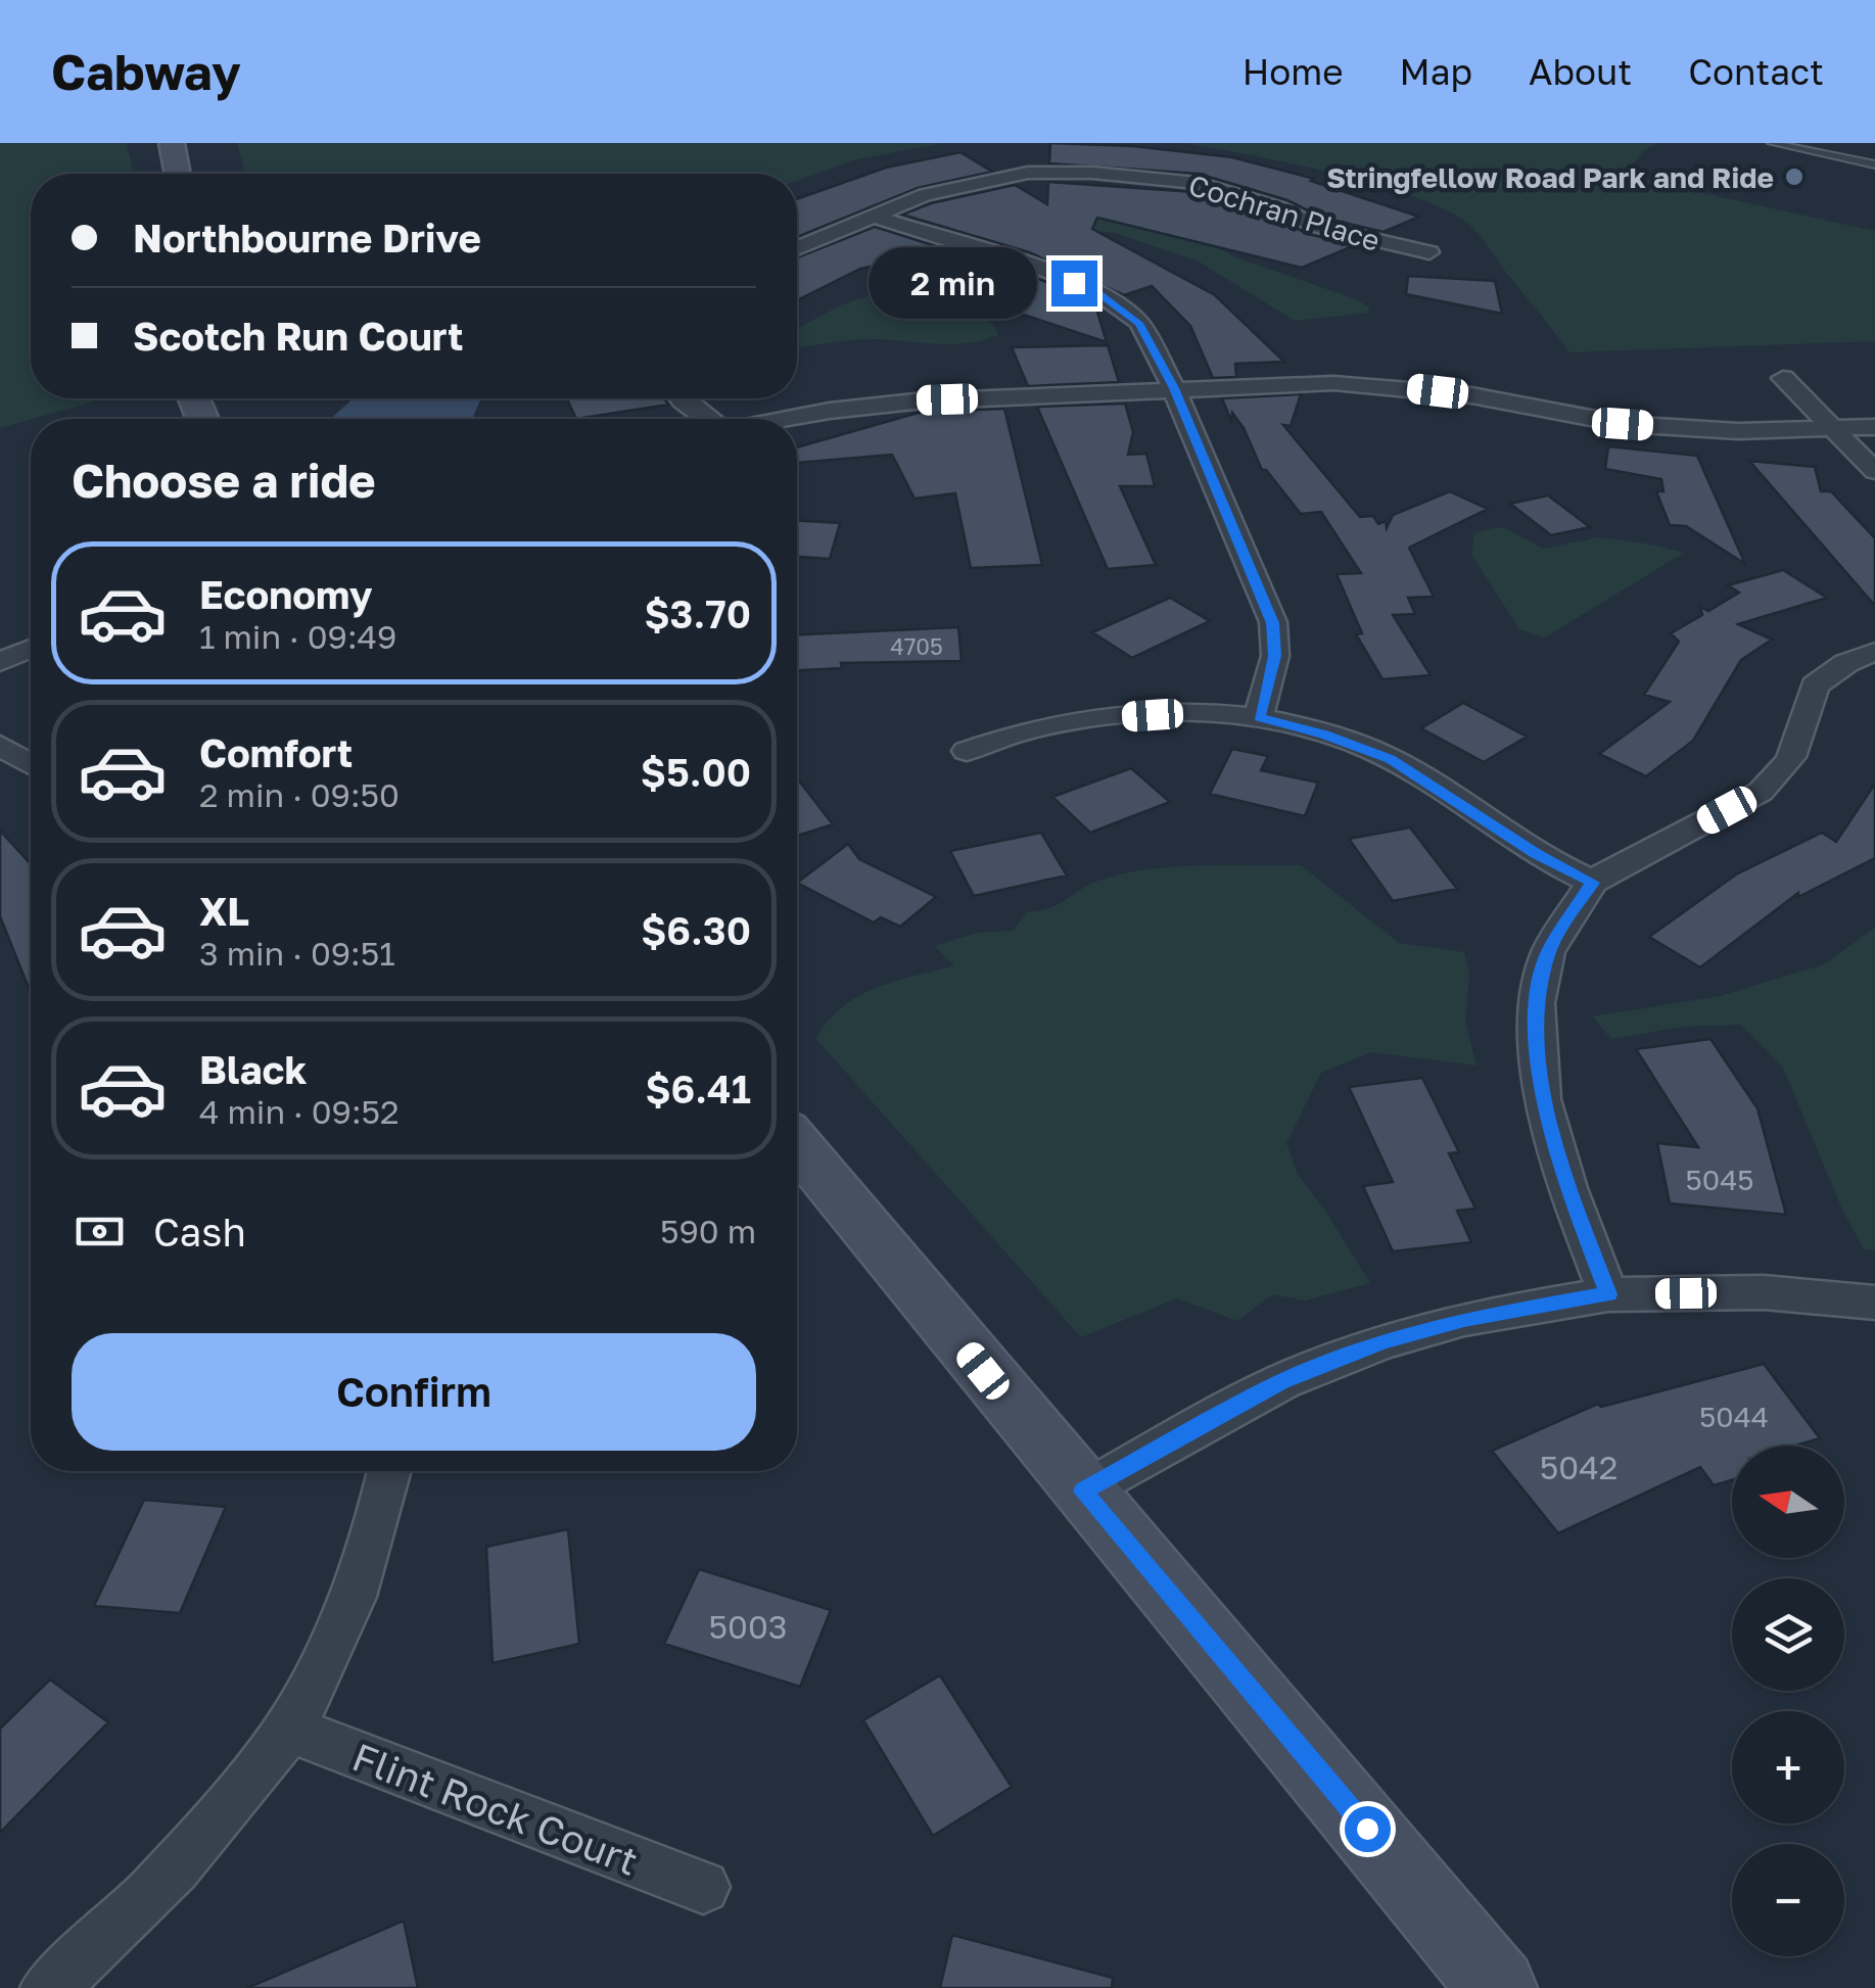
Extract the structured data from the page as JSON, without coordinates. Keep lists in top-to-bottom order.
{
  "streets": {
    "street": ["Cochran Place", "Flint Rock Court"]
  },
  "places": ["Stringfellow Road Park and Ride"],
  "house_numbers": [
    "4705",
    "5045",
    "5044",
    "5042",
    "5003"
  ],
  "north": "left",
  "page": {
    "header": "Cabway",
    "nav": [
      "Home",
      "Map",
      "About",
      "Contact"
    ],
    "banner": ["Northbourne Drive", "Scotch Run Court"],
    "bubble": "2 min",
    "heading": "Choose a ride",
    "list": [
      {
        "name": "Economy",
        "note": "1 min · 09:49",
        "value": "$3.70"
      },
      {
        "name": "Comfort",
        "note": "2 min · 09:50",
        "value": "$5.00"
      },
      {
        "name": "XL",
        "note": "3 min · 09:51",
        "value": "$6.30"
      },
      {
        "name": "Black",
        "note": "4 min · 09:52",
        "value": "$6.41"
      }
    ],
    "pay": ["Cash", "590 m"],
    "buttons": "Confirm",
    "map_buttons": ["+", "−"]
  }
}
